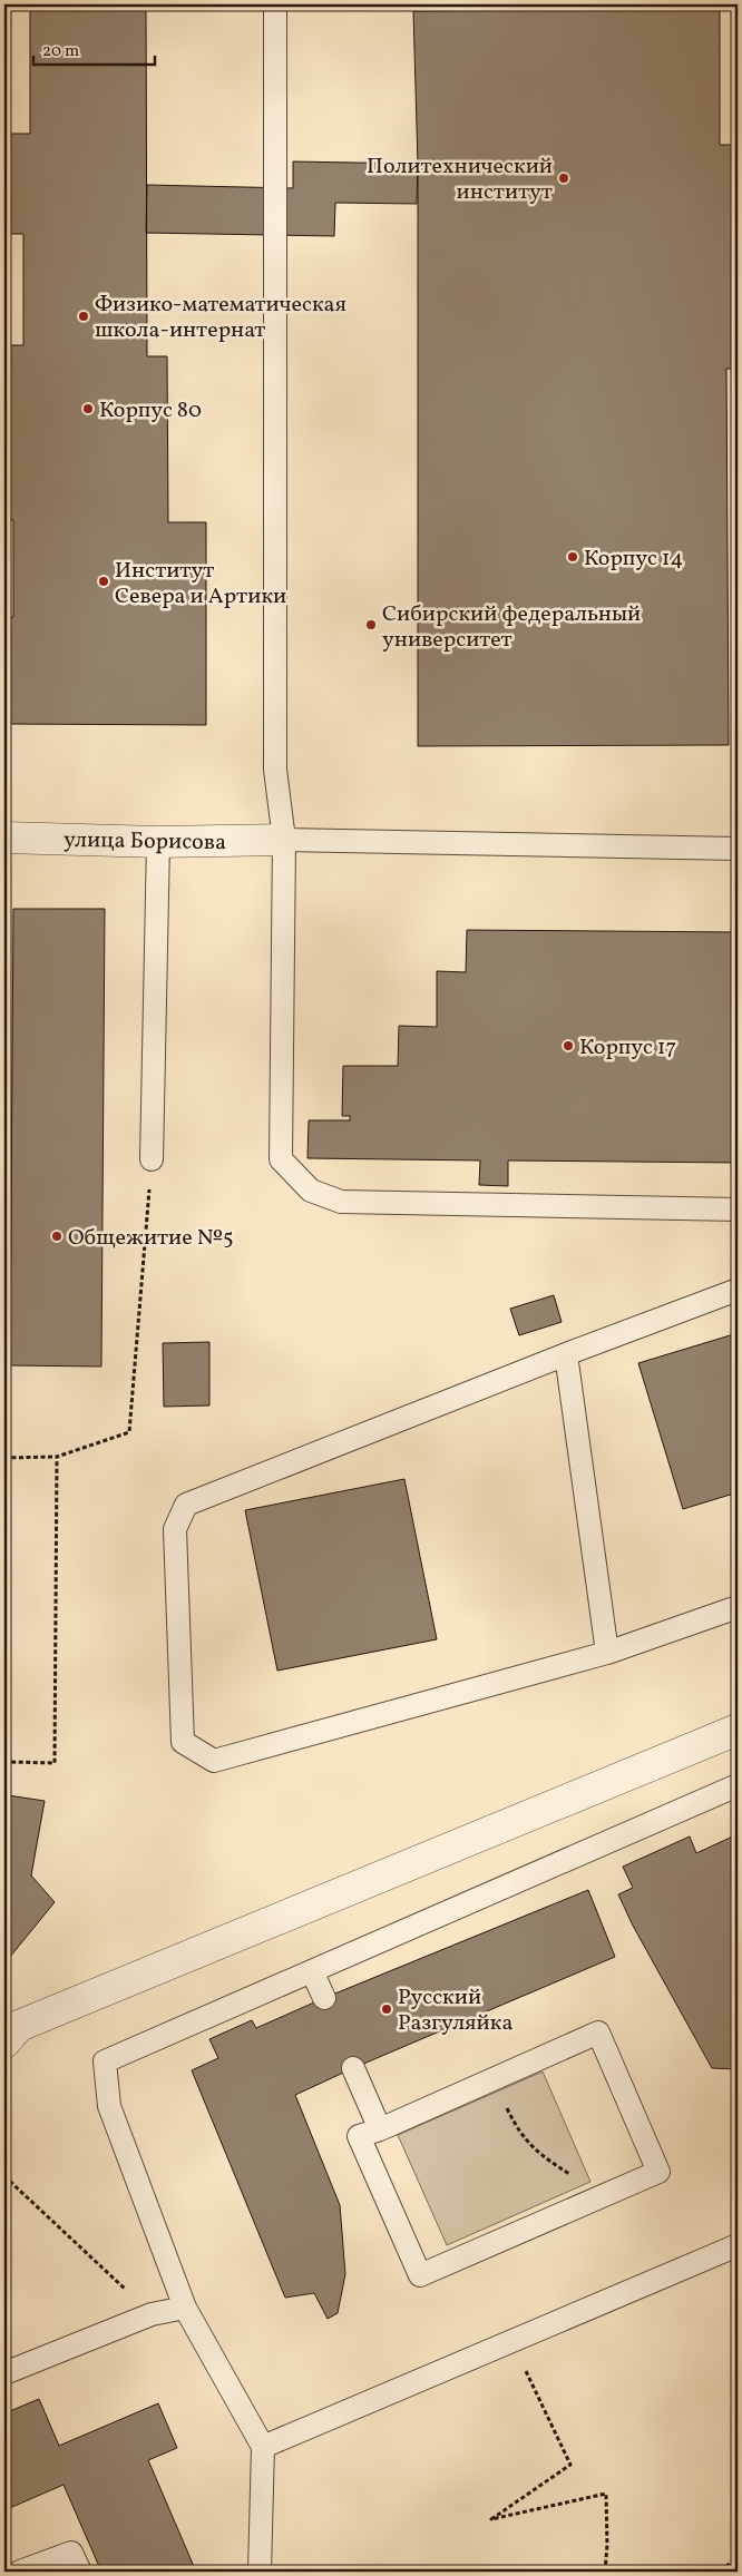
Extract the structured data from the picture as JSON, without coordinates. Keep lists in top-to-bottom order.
{
  "streets": {
    "street": ["улица Борисова"]
  },
  "places": [
    "Политехнический институт",
    "Физико-математическая школа-интернат",
    "Корпус 80",
    "Корпус 14",
    "Институт Севера и Артики",
    "Сибирский федеральный университет",
    "Корпус 17",
    "Общежитие №5",
    "Русский Разгуляйка"
  ],
  "scale_bar": "20 m"
}
